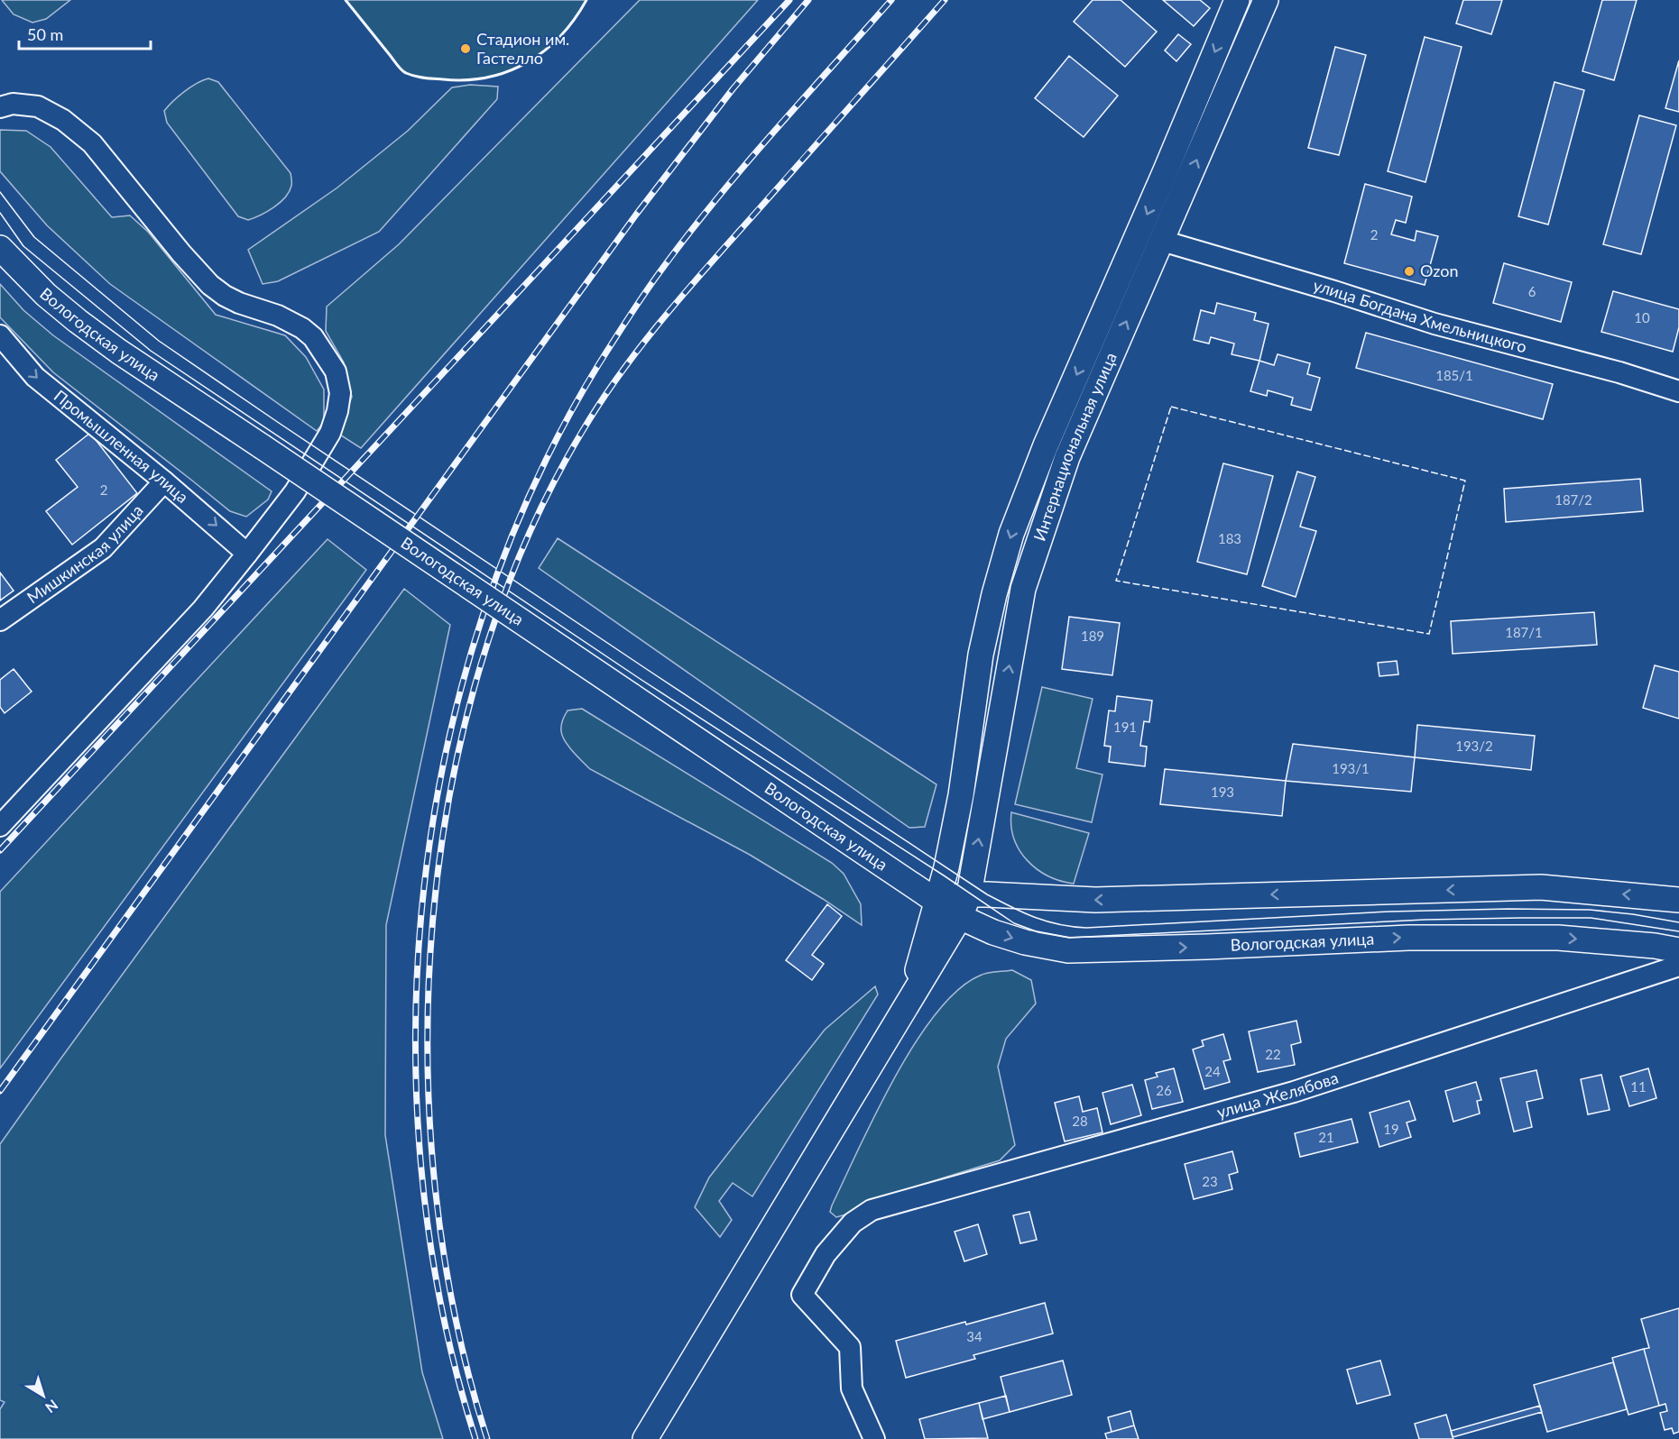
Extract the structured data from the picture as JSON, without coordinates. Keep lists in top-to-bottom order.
{
  "streets": {
    "main road": ["Вологодская улица", "Интернациональная улица"],
    "street": [
      "улица Богдана Хмельницкого",
      "Промышленная улица",
      "Мишкинская улица",
      "улица Желябова"
    ]
  },
  "crossings": [
    ["улица Богдана Хмельницкого", "Интернациональная улица"],
    ["Вологодская улица", "Интернациональная улица"],
    ["Промышленная улица", "Мишкинская улица"]
  ],
  "one_way": ["Промышленная улица"],
  "places": ["Стадион им. Гастелло", "Ozon"],
  "house_numbers": [
    "2",
    "6",
    "10",
    "185/1",
    "2",
    "187/2",
    "183",
    "187/1",
    "189",
    "191",
    "193/2",
    "193/1",
    "193",
    "22",
    "24",
    "11",
    "26",
    "28",
    "19",
    "21",
    "23",
    "34"
  ],
  "scale_bar": "50 m",
  "north": "bottom right"
}
